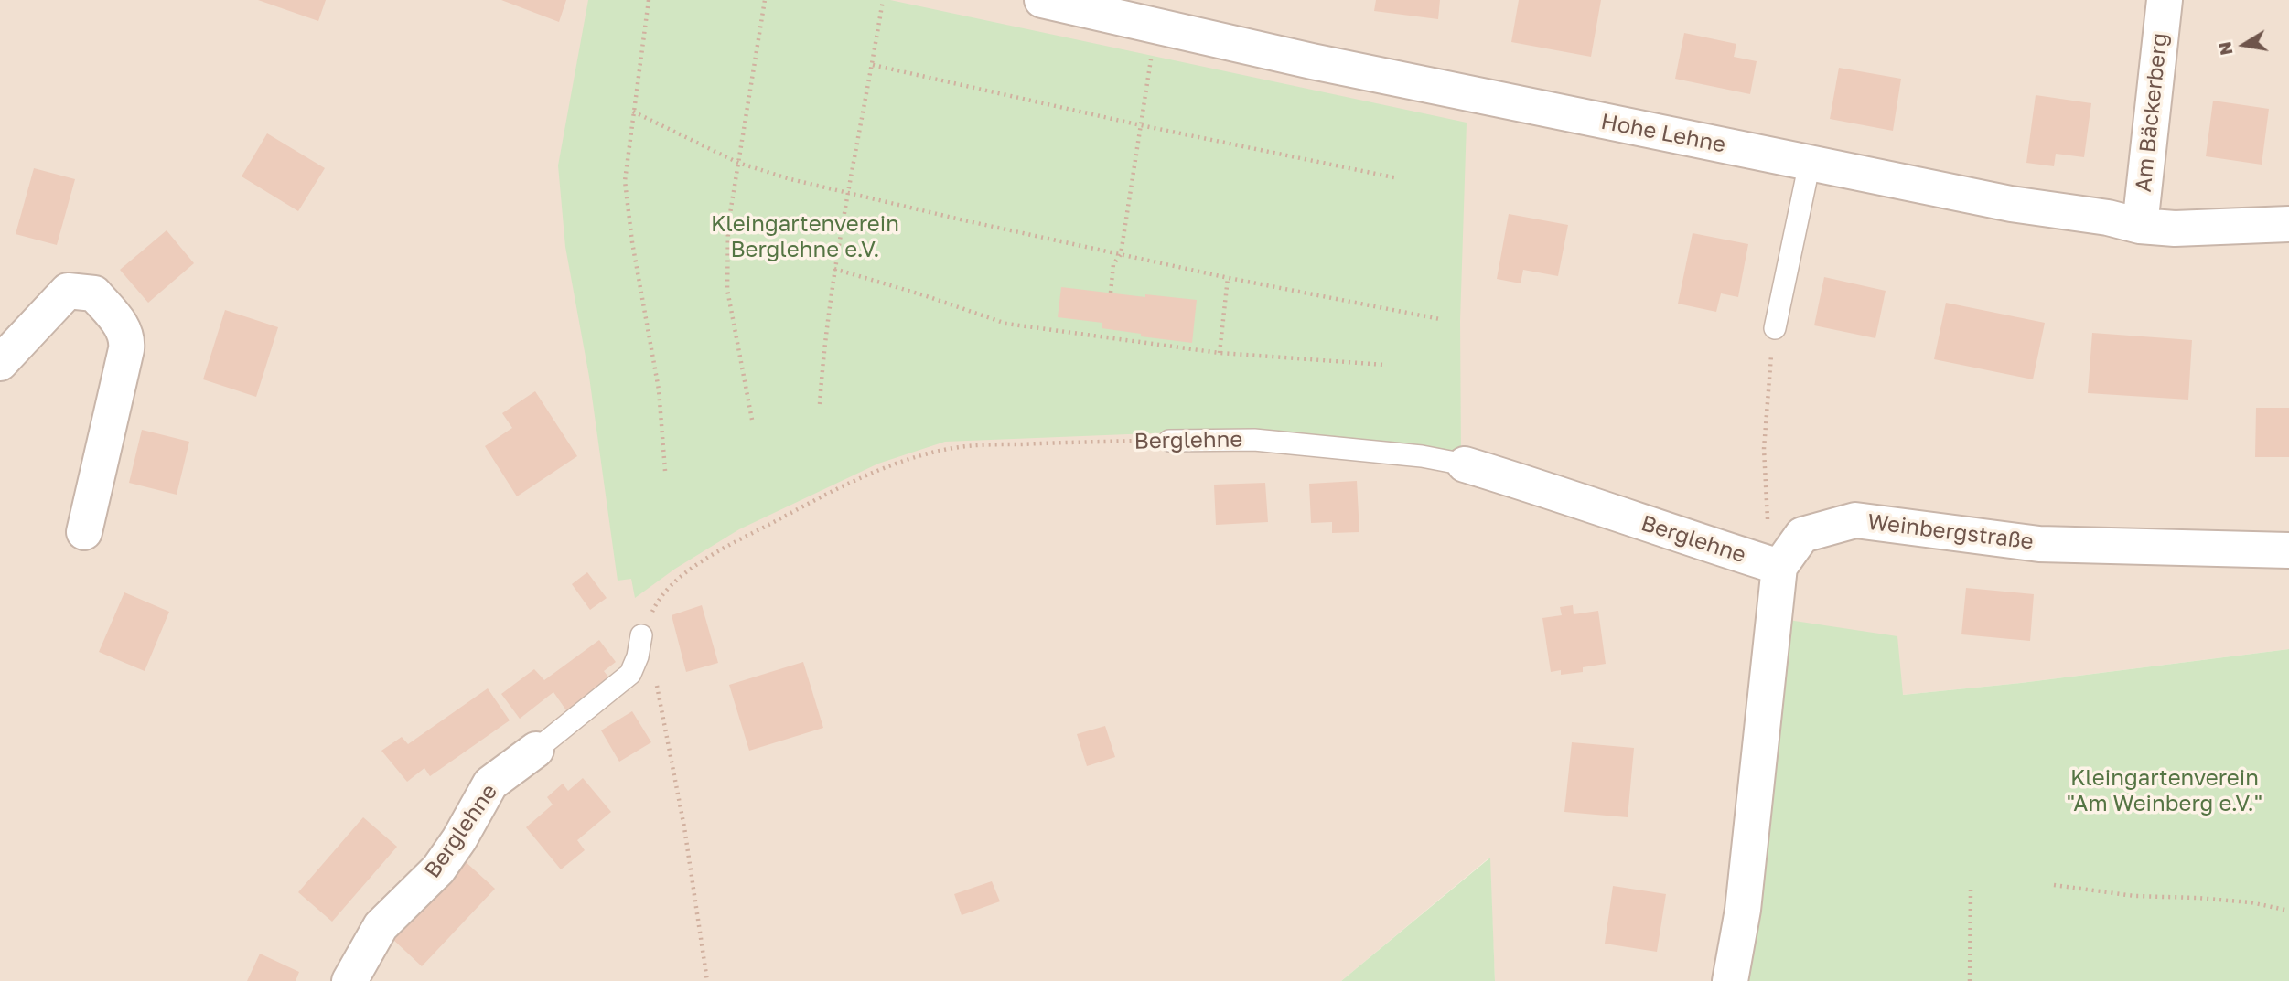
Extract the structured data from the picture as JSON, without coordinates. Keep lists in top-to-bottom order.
{
  "streets": {
    "street": [
      "Am Bäckerberg",
      "Hohe Lehne",
      "Berglehne",
      "Weinbergstraße"
    ]
  },
  "crossings": [
    ["Am Bäckerberg", "Hohe Lehne"],
    ["Berglehne", "Weinbergstraße"]
  ],
  "parks": ["Kleingartenverein Berglehne e.V.", "Kleingartenverein \"Am Weinberg e.V.\""],
  "north": "left"
}
